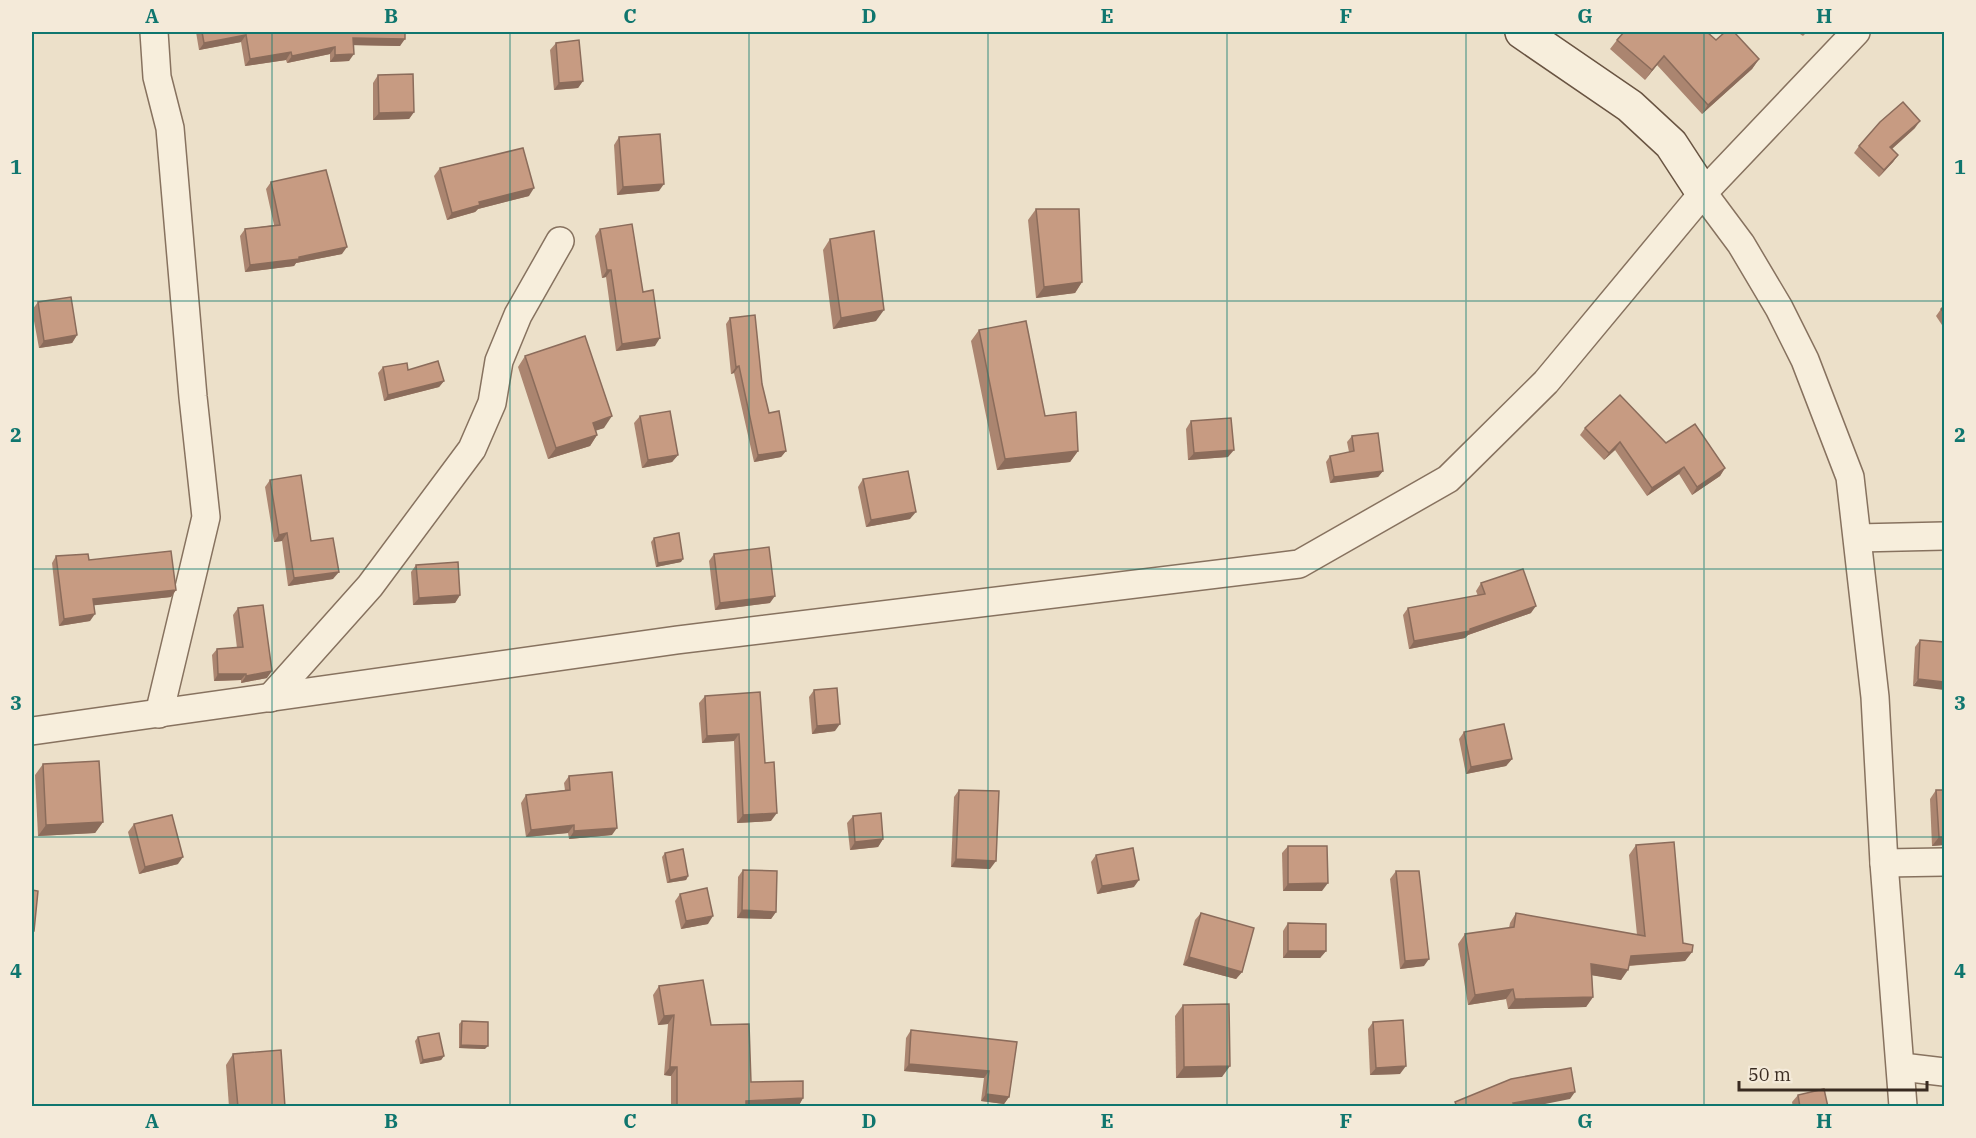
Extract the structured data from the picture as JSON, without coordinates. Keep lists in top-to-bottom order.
{
  "scale_bar": "50 m",
  "grid": {
    "columns": [
      "A",
      "B",
      "C",
      "D",
      "E",
      "F",
      "G",
      "H"
    ],
    "rows": [
      "1",
      "2",
      "3",
      "4"
    ]
  }
}
